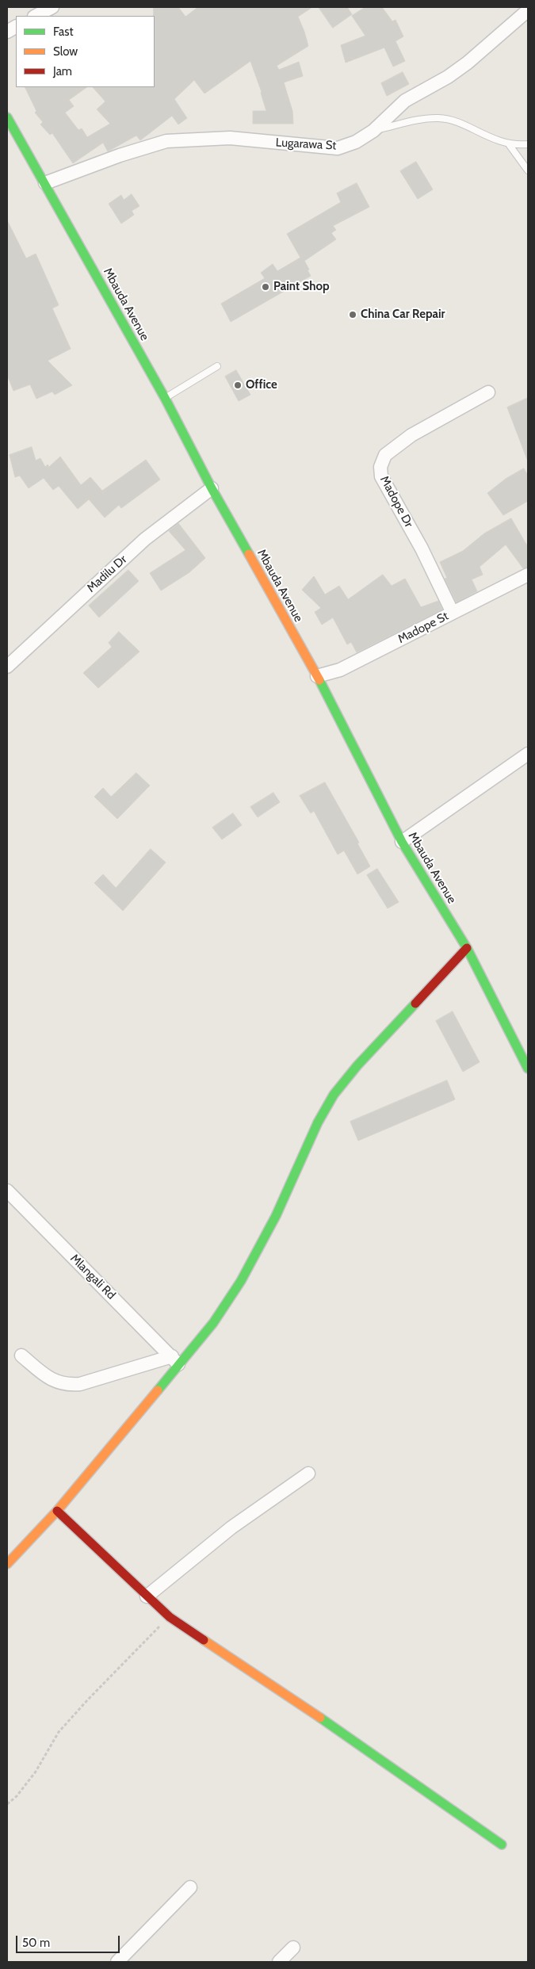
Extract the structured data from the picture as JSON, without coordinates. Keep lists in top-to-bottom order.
{
  "streets": {
    "street": [
      "Lugarawa St",
      "Mbauda Avenue",
      "Madope Dr",
      "Madilu Dr",
      "Madope St",
      "Mlangali Rd"
    ]
  },
  "crossings": [
    ["Lugarawa St", "Mbauda Avenue"],
    ["Mbauda Avenue", "Madilu Dr"],
    ["Mbauda Avenue", "Madope St"],
    ["Madope Dr", "Madope St"]
  ],
  "places": ["Paint Shop", "China Car Repair", "Office"],
  "legend": ["Fast", "Slow", "Jam"],
  "scale_bar": "50 m"
}
